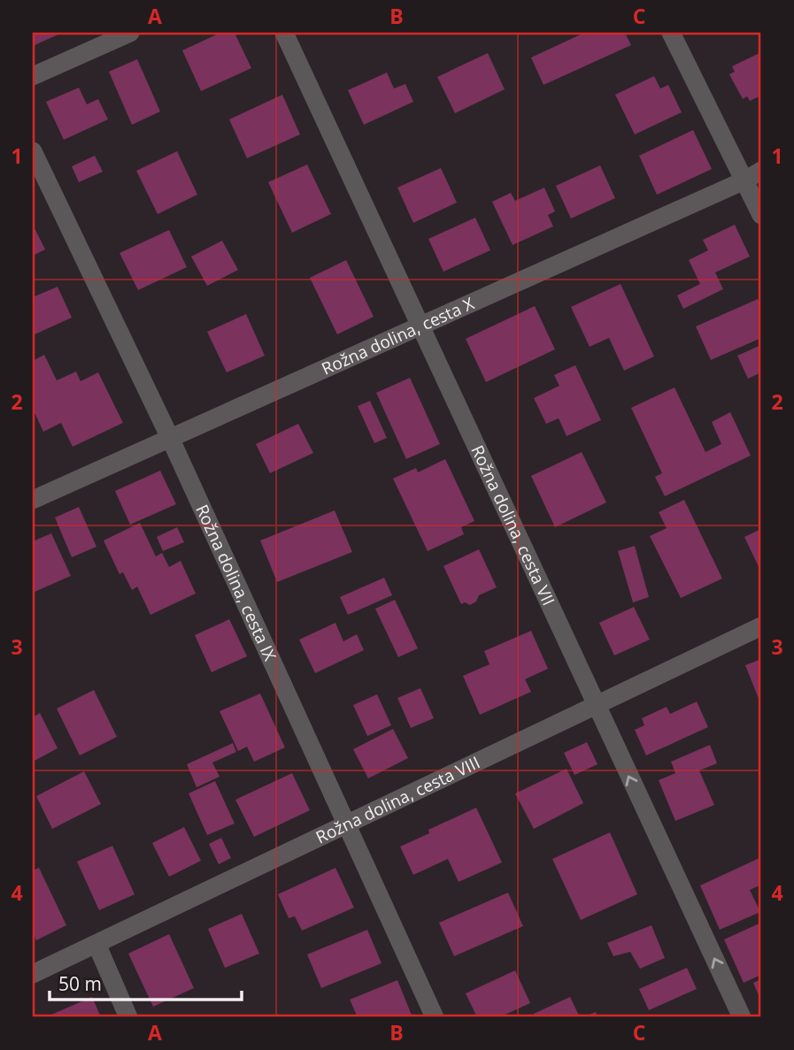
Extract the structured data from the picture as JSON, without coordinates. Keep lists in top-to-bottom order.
{
  "streets": {
    "street": [
      "Rožna dolina, cesta X",
      "Rožna dolina, cesta VII",
      "Rožna dolina, cesta IX",
      "Rožna dolina, cesta VIII"
    ]
  },
  "crossings": [
    ["Rožna dolina, cesta X", "Rožna dolina, cesta VII"],
    ["Rožna dolina, cesta X", "Rožna dolina, cesta IX"],
    ["Rožna dolina, cesta VII", "Rožna dolina, cesta VIII"],
    ["Rožna dolina, cesta IX", "Rožna dolina, cesta VIII"]
  ],
  "scale_bar": "50 m",
  "grid": {
    "columns": ["A", "B", "C"],
    "rows": [
      "1",
      "2",
      "3",
      "4"
    ]
  }
}
